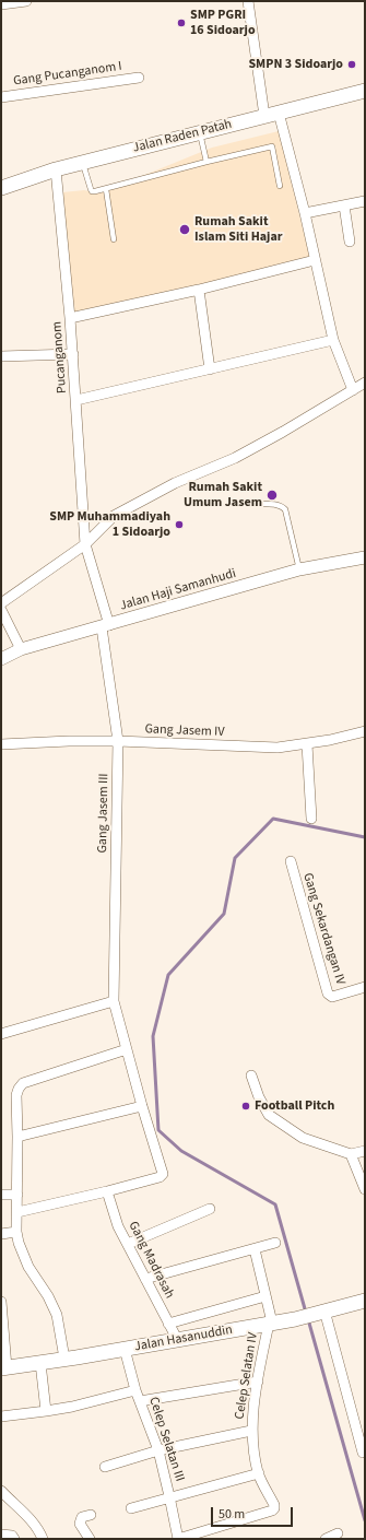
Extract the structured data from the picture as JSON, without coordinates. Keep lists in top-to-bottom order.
{
  "streets": {
    "main road": ["Jalan Raden Patah", "Jalan Hasanuddin"],
    "street": [
      "Gang Pucanganom I",
      "Pucanganom",
      "Jalan Haji Samanhudi",
      "Gang Jasem IV",
      "Gang Jasem III",
      "Gang Sekardangan IV",
      "Gang Madrasah",
      "Celep Selatan IV",
      "Celep Selatan III"
    ]
  },
  "crossings": [
    ["Jalan Raden Patah", "Pucanganom"],
    ["Pucanganom", "Jalan Haji Samanhudi"],
    ["Pucanganom", "Gang Jasem III"],
    ["Jalan Haji Samanhudi", "Gang Jasem III"],
    ["Gang Jasem IV", "Gang Jasem III"],
    ["Gang Jasem III", "Gang Madrasah"],
    ["Gang Madrasah", "Jalan Hasanuddin"],
    ["Jalan Hasanuddin", "Celep Selatan IV"],
    ["Jalan Hasanuddin", "Celep Selatan III"],
    ["Celep Selatan IV", "Celep Selatan III"]
  ],
  "places": [
    "SMP PGRI 16 Sidoarjo",
    "SMPN 3 Sidoarjo",
    "Rumah Sakit Islam Siti Hajar",
    "Rumah Sakit Umum Jasem",
    "SMP Muhammadiyah 1 Sidoarjo",
    "Football Pitch"
  ],
  "scale_bar": "50 m"
}
